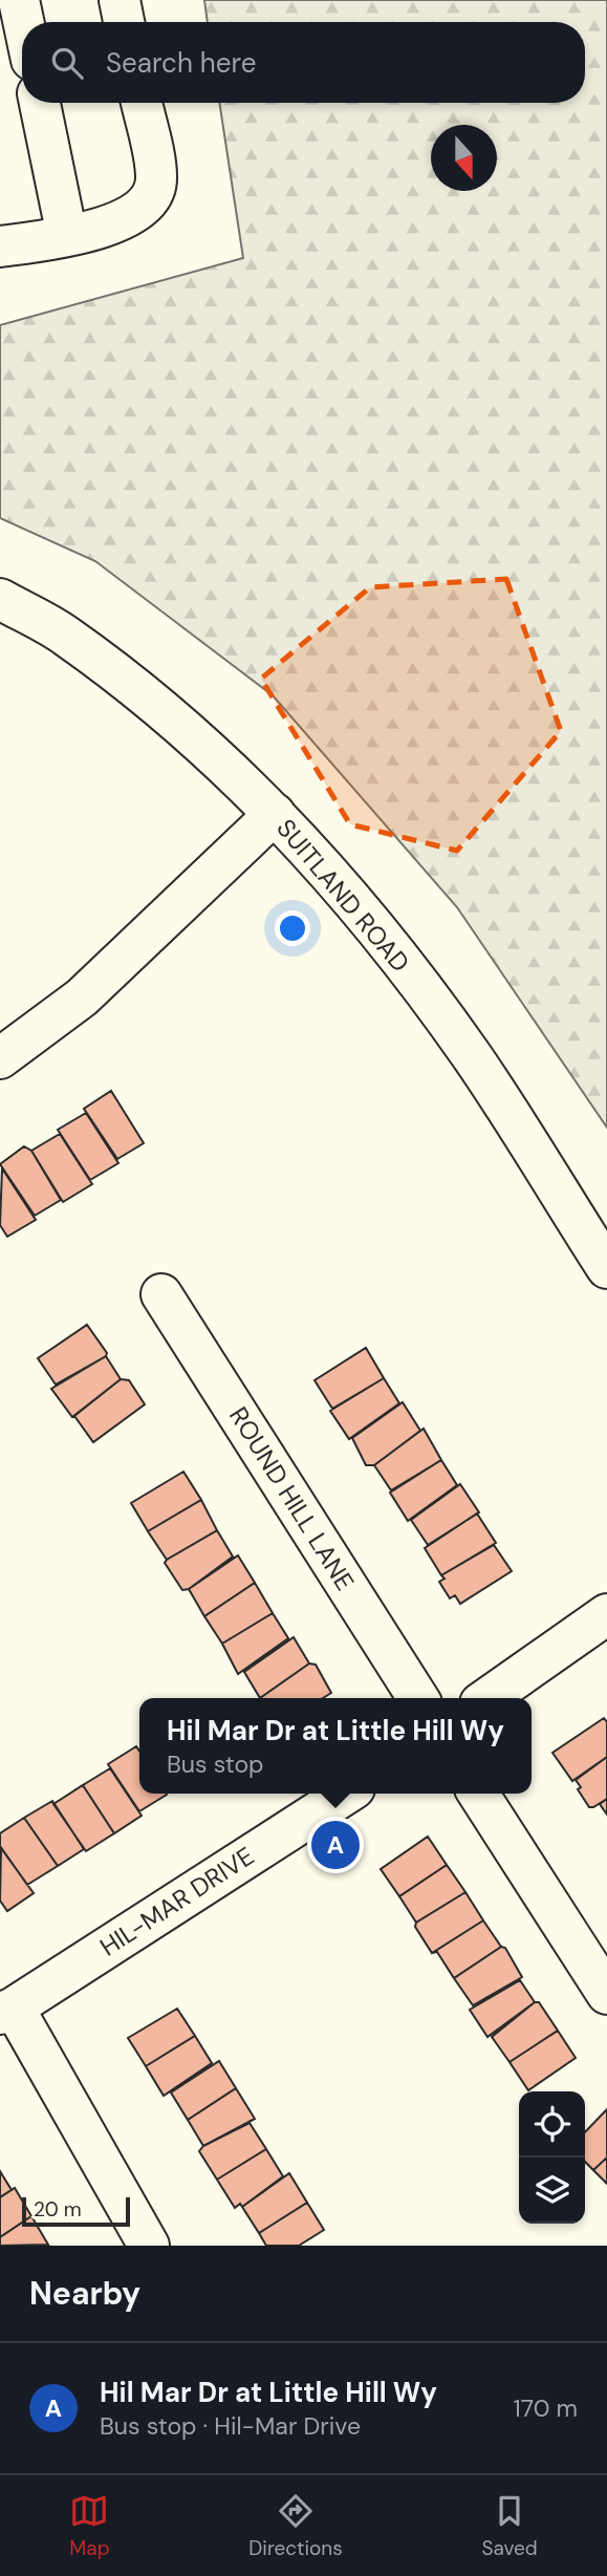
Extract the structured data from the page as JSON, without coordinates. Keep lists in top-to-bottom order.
{
  "streets": {
    "street": ["SUITLAND ROAD", "ROUND HILL LANE", "HIL-MAR DRIVE"]
  },
  "scale_bar": "20 m",
  "north": "bottom",
  "page": {
    "search": "Search here",
    "popup": ["Hil Mar Dr at Little Hill Wy", "Bus stop"],
    "pins": "A",
    "scale": "20 m",
    "heading": "Nearby",
    "list": [
      {
        "mark": "A",
        "name": "Hil Mar Dr at Little Hill Wy",
        "note": "Bus stop · Hil-Mar Drive",
        "value": "170 m"
      }
    ],
    "nav": ["Map", "Directions", "Saved"]
  }
}
